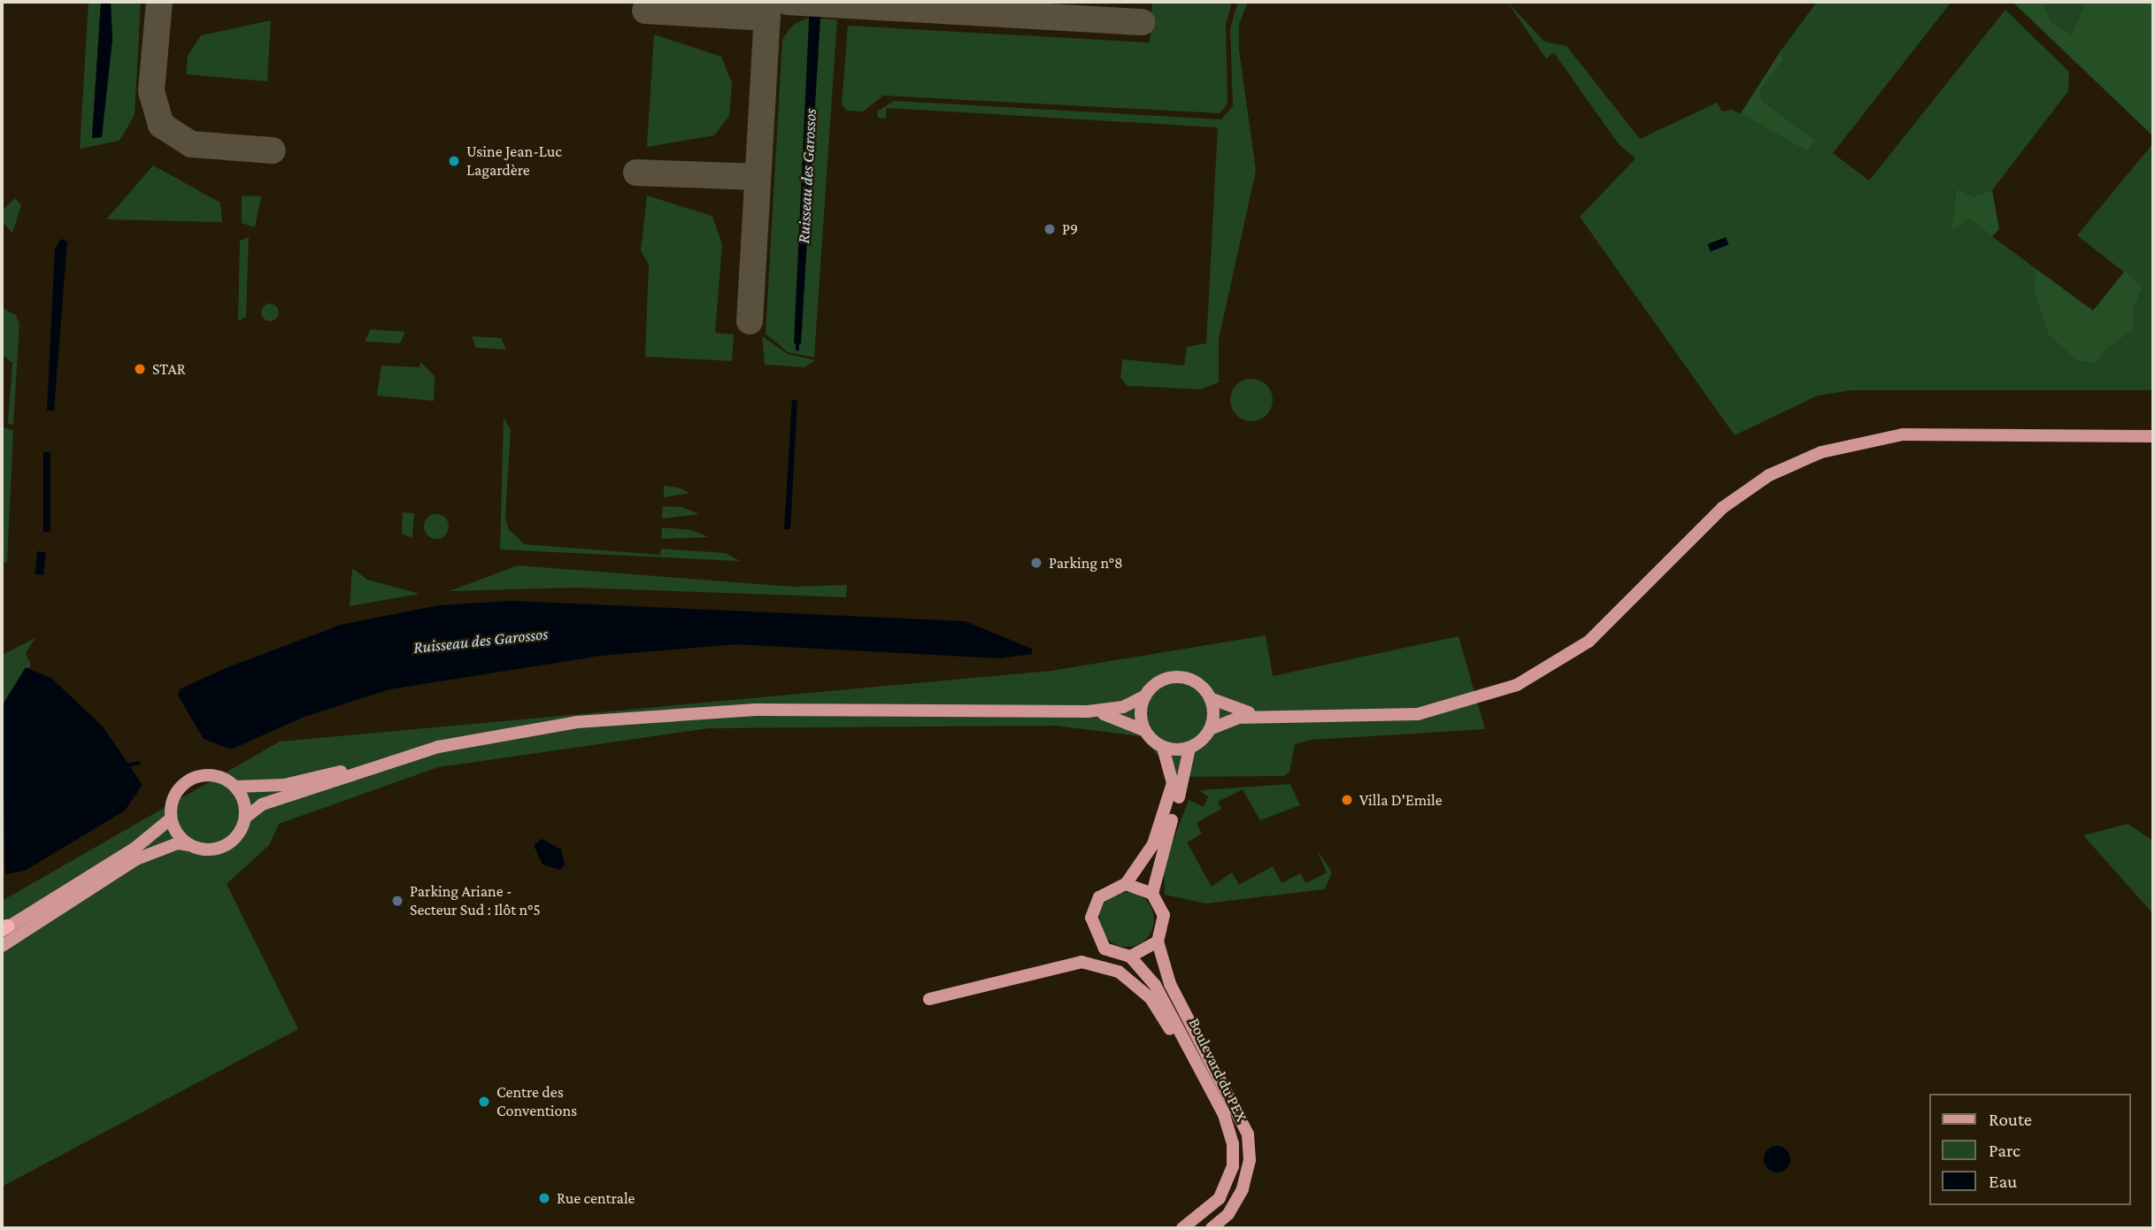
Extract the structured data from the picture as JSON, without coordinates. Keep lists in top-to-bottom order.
{
  "streets": {
    "main road": ["Boulevard du PEX"]
  },
  "water": ["Ruisseau des Garossos"],
  "places": [
    "Usine Jean-Luc Lagardère",
    "P9",
    "STAR",
    "Parking n°8",
    "Villa D'Emile",
    "Parking Ariane - Secteur Sud : Ilôt n°5",
    "Centre des Conventions",
    "Rue centrale"
  ],
  "legend": ["Route", "Parc", "Eau"]
}
